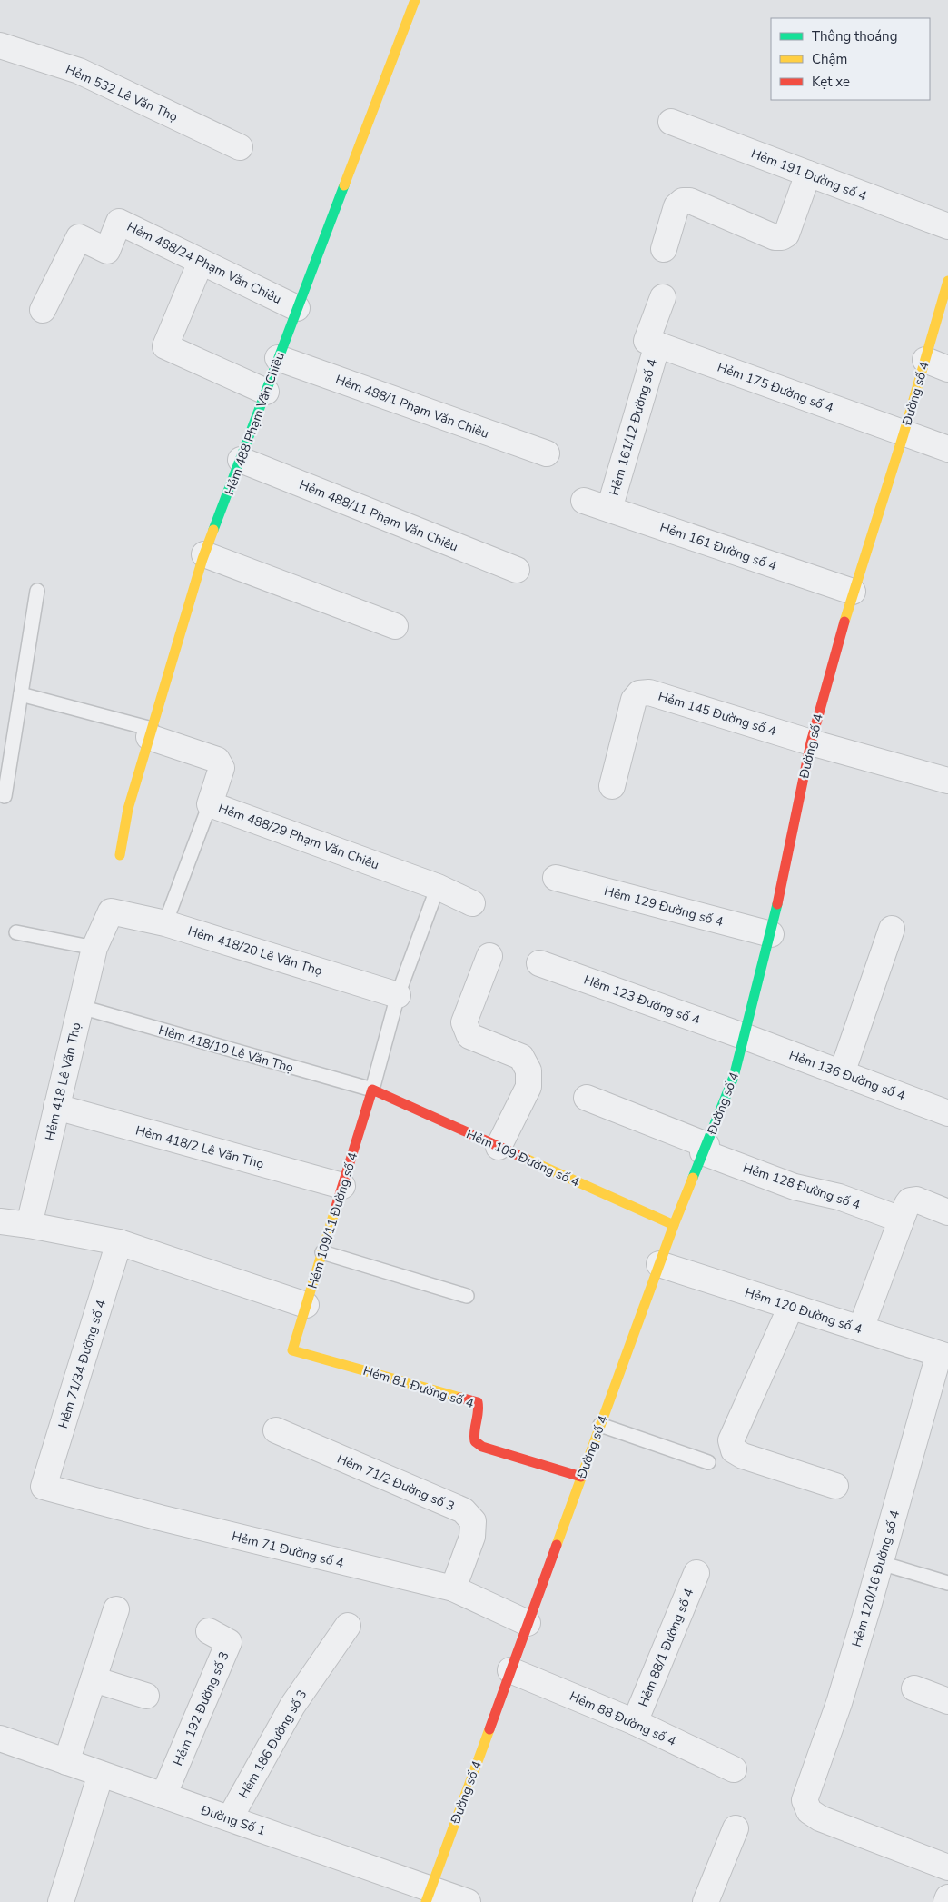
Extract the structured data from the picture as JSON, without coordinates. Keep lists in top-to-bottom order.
{
  "streets": {
    "street": [
      "Hẻm 532 Lê Văn Thọ",
      "Hẻm 191 Đường số 4",
      "Hẻm 488/24 Phạm Văn Chiêu",
      "Hẻm 175 Đường số 4",
      "Đường số 4",
      "Hẻm 488/1 Phạm Văn Chiêu",
      "Hẻm 488 Phạm Văn Chiêu",
      "Hẻm 161/12 Đường số 4",
      "Hẻm 488/11 Phạm Văn Chiêu",
      "Hẻm 161 Đường số 4",
      "Hẻm 145 Đường số 4",
      "Hẻm 488/29 Phạm Văn Chiêu",
      "Hẻm 129 Đường số 4",
      "Hẻm 418/20 Lê Văn Thọ",
      "Hẻm 123 Đường số 4",
      "Hẻm 136 Đường số 4",
      "Hẻm 418 Lê Văn Thọ",
      "Hẻm 418/2 Lê Văn Thọ",
      "Hẻm 109 Đường số 4",
      "Hẻm 128 Đường số 4",
      "Hẻm 109/11 Đường số 4",
      "Hẻm 120 Đường số 4",
      "Hẻm 71/34 Đường số 4",
      "Hẻm 81 Đường số 4",
      "Hẻm 71/2 Đường số 3",
      "Hẻm 71 Đường số 4",
      "Hẻm 120/16 Đường số 4",
      "Hẻm 88/1 Đường số 4",
      "Hẻm 192 Đường số 3",
      "Hẻm 88 Đường số 4",
      "Hẻm 186 Đường số 3",
      "Đường Số 1"
    ],
    "lane": ["Hẻm 418/10 Lê Văn Thọ"]
  },
  "crossings": [
    ["Hẻm 488/24 Phạm Văn Chiêu", "Hẻm 488 Phạm Văn Chiêu"],
    ["Hẻm 175 Đường số 4", "Đường số 4"],
    ["Hẻm 175 Đường số 4", "Hẻm 161/12 Đường số 4"],
    ["Đường số 4", "Hẻm 161 Đường số 4"],
    ["Đường số 4", "Hẻm 145 Đường số 4"],
    ["Đường số 4", "Hẻm 129 Đường số 4"],
    ["Đường số 4", "Hẻm 123 Đường số 4"],
    ["Đường số 4", "Hẻm 136 Đường số 4"],
    ["Đường số 4", "Hẻm 109 Đường số 4"],
    ["Đường số 4", "Hẻm 128 Đường số 4"],
    ["Đường số 4", "Hẻm 120 Đường số 4"],
    ["Đường số 4", "Hẻm 81 Đường số 4"],
    ["Đường số 4", "Hẻm 71 Đường số 4"],
    ["Đường số 4", "Hẻm 88 Đường số 4"],
    ["Đường số 4", "Đường Số 1"],
    ["Hẻm 488/1 Phạm Văn Chiêu", "Hẻm 488 Phạm Văn Chiêu"],
    ["Hẻm 488 Phạm Văn Chiêu", "Hẻm 488/11 Phạm Văn Chiêu"],
    ["Hẻm 488 Phạm Văn Chiêu", "Hẻm 488/29 Phạm Văn Chiêu"],
    ["Hẻm 161/12 Đường số 4", "Hẻm 161 Đường số 4"],
    ["Hẻm 418/20 Lê Văn Thọ", "Hẻm 418 Lê Văn Thọ"],
    ["Hẻm 123 Đường số 4", "Hẻm 136 Đường số 4"],
    ["Hẻm 418/10 Lê Văn Thọ", "Hẻm 418 Lê Văn Thọ"],
    ["Hẻm 418/10 Lê Văn Thọ", "Hẻm 109 Đường số 4"],
    ["Hẻm 418/10 Lê Văn Thọ", "Hẻm 109/11 Đường số 4"],
    ["Hẻm 418 Lê Văn Thọ", "Hẻm 418/2 Lê Văn Thọ"],
    ["Hẻm 418/2 Lê Văn Thọ", "Hẻm 109/11 Đường số 4"],
    ["Hẻm 109 Đường số 4", "Hẻm 109/11 Đường số 4"],
    ["Hẻm 109/11 Đường số 4", "Hẻm 81 Đường số 4"],
    ["Hẻm 120 Đường số 4", "Hẻm 120/16 Đường số 4"],
    ["Hẻm 71/34 Đường số 4", "Hẻm 71 Đường số 4"],
    ["Hẻm 71/2 Đường số 3", "Hẻm 71 Đường số 4"],
    ["Hẻm 88/1 Đường số 4", "Hẻm 88 Đường số 4"],
    ["Hẻm 192 Đường số 3", "Đường Số 1"],
    ["Hẻm 186 Đường số 3", "Đường Số 1"]
  ],
  "legend": ["Thông thoáng", "Chậm", "Kẹt xe"]
}
